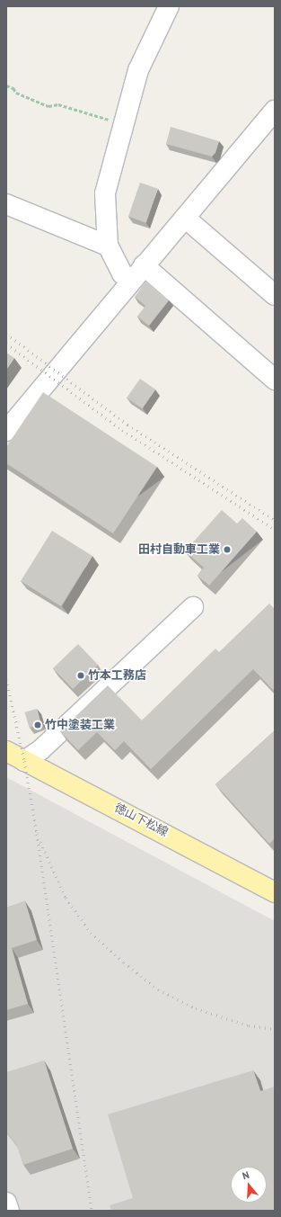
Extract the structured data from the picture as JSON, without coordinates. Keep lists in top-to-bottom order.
{
  "streets": {
    "main road": ["徳山下松線"]
  },
  "places": ["田村自動車工業", "竹本工務店", "竹中塗装工業"],
  "north": "top"
}
